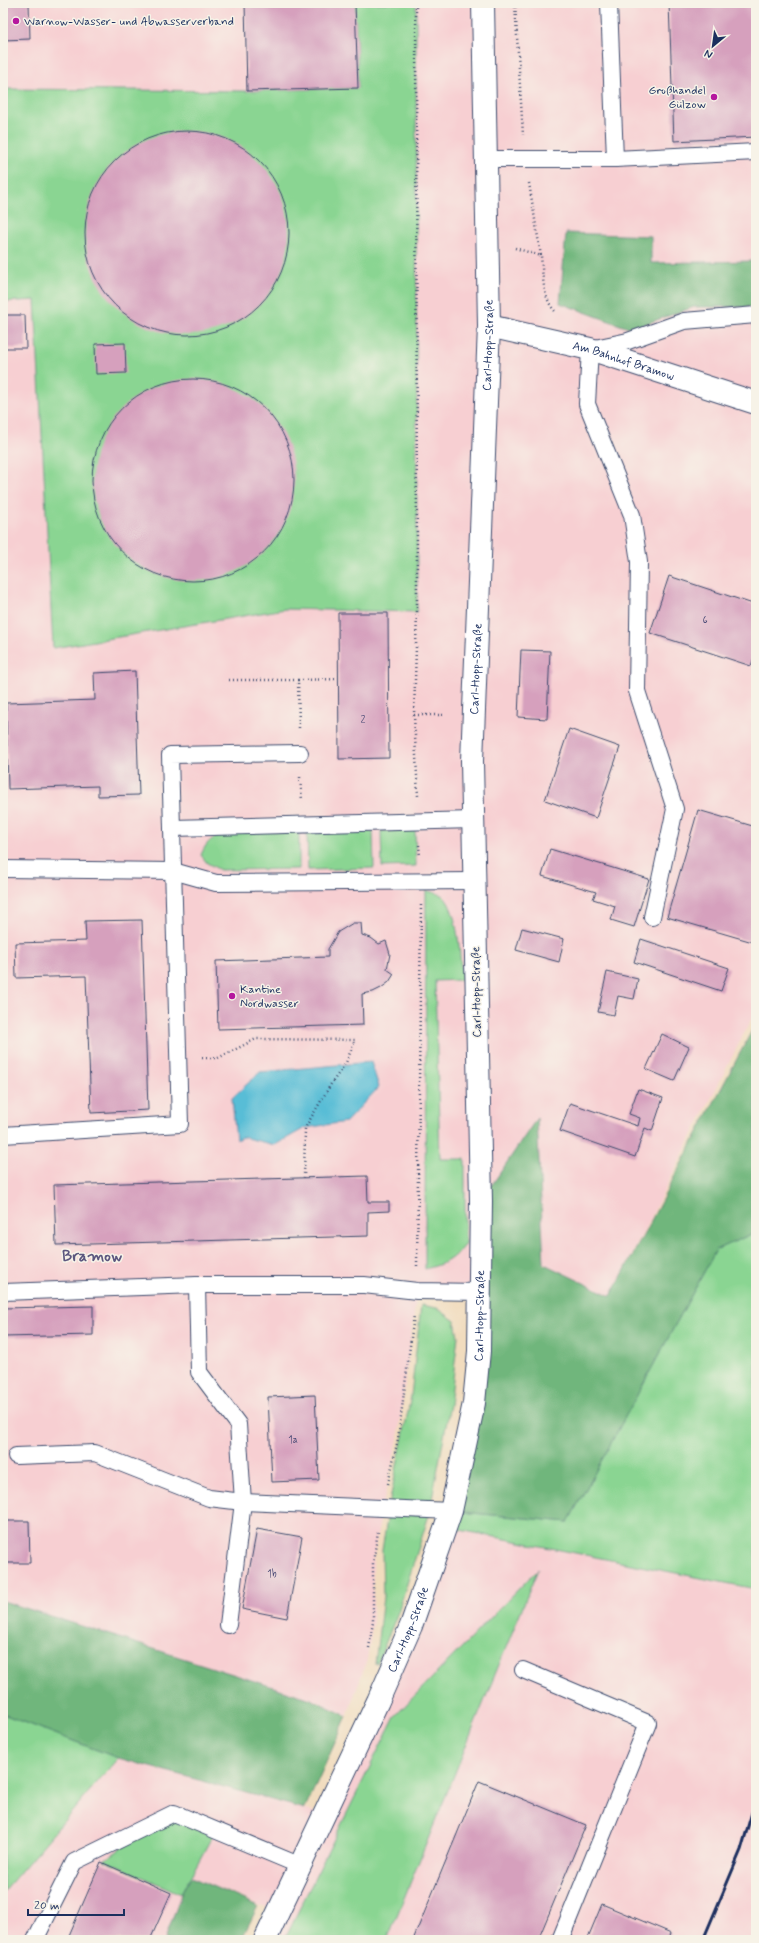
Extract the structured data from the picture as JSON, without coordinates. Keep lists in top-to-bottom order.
{
  "streets": {
    "street": ["Carl-Hopp-Straße", "Am Bahnhof Bramow"]
  },
  "crossings": [
    ["Carl-Hopp-Straße", "Am Bahnhof Bramow"]
  ],
  "districts": ["Bramow"],
  "places": ["Warnow-Wasser- und Abwasserverband", "Großhandel Gülzow", "Kantine Nordwasser"],
  "house_numbers": [
    "6",
    "2",
    "1a",
    "1b"
  ],
  "scale_bar": "20 m",
  "north": "bottom left"
}
